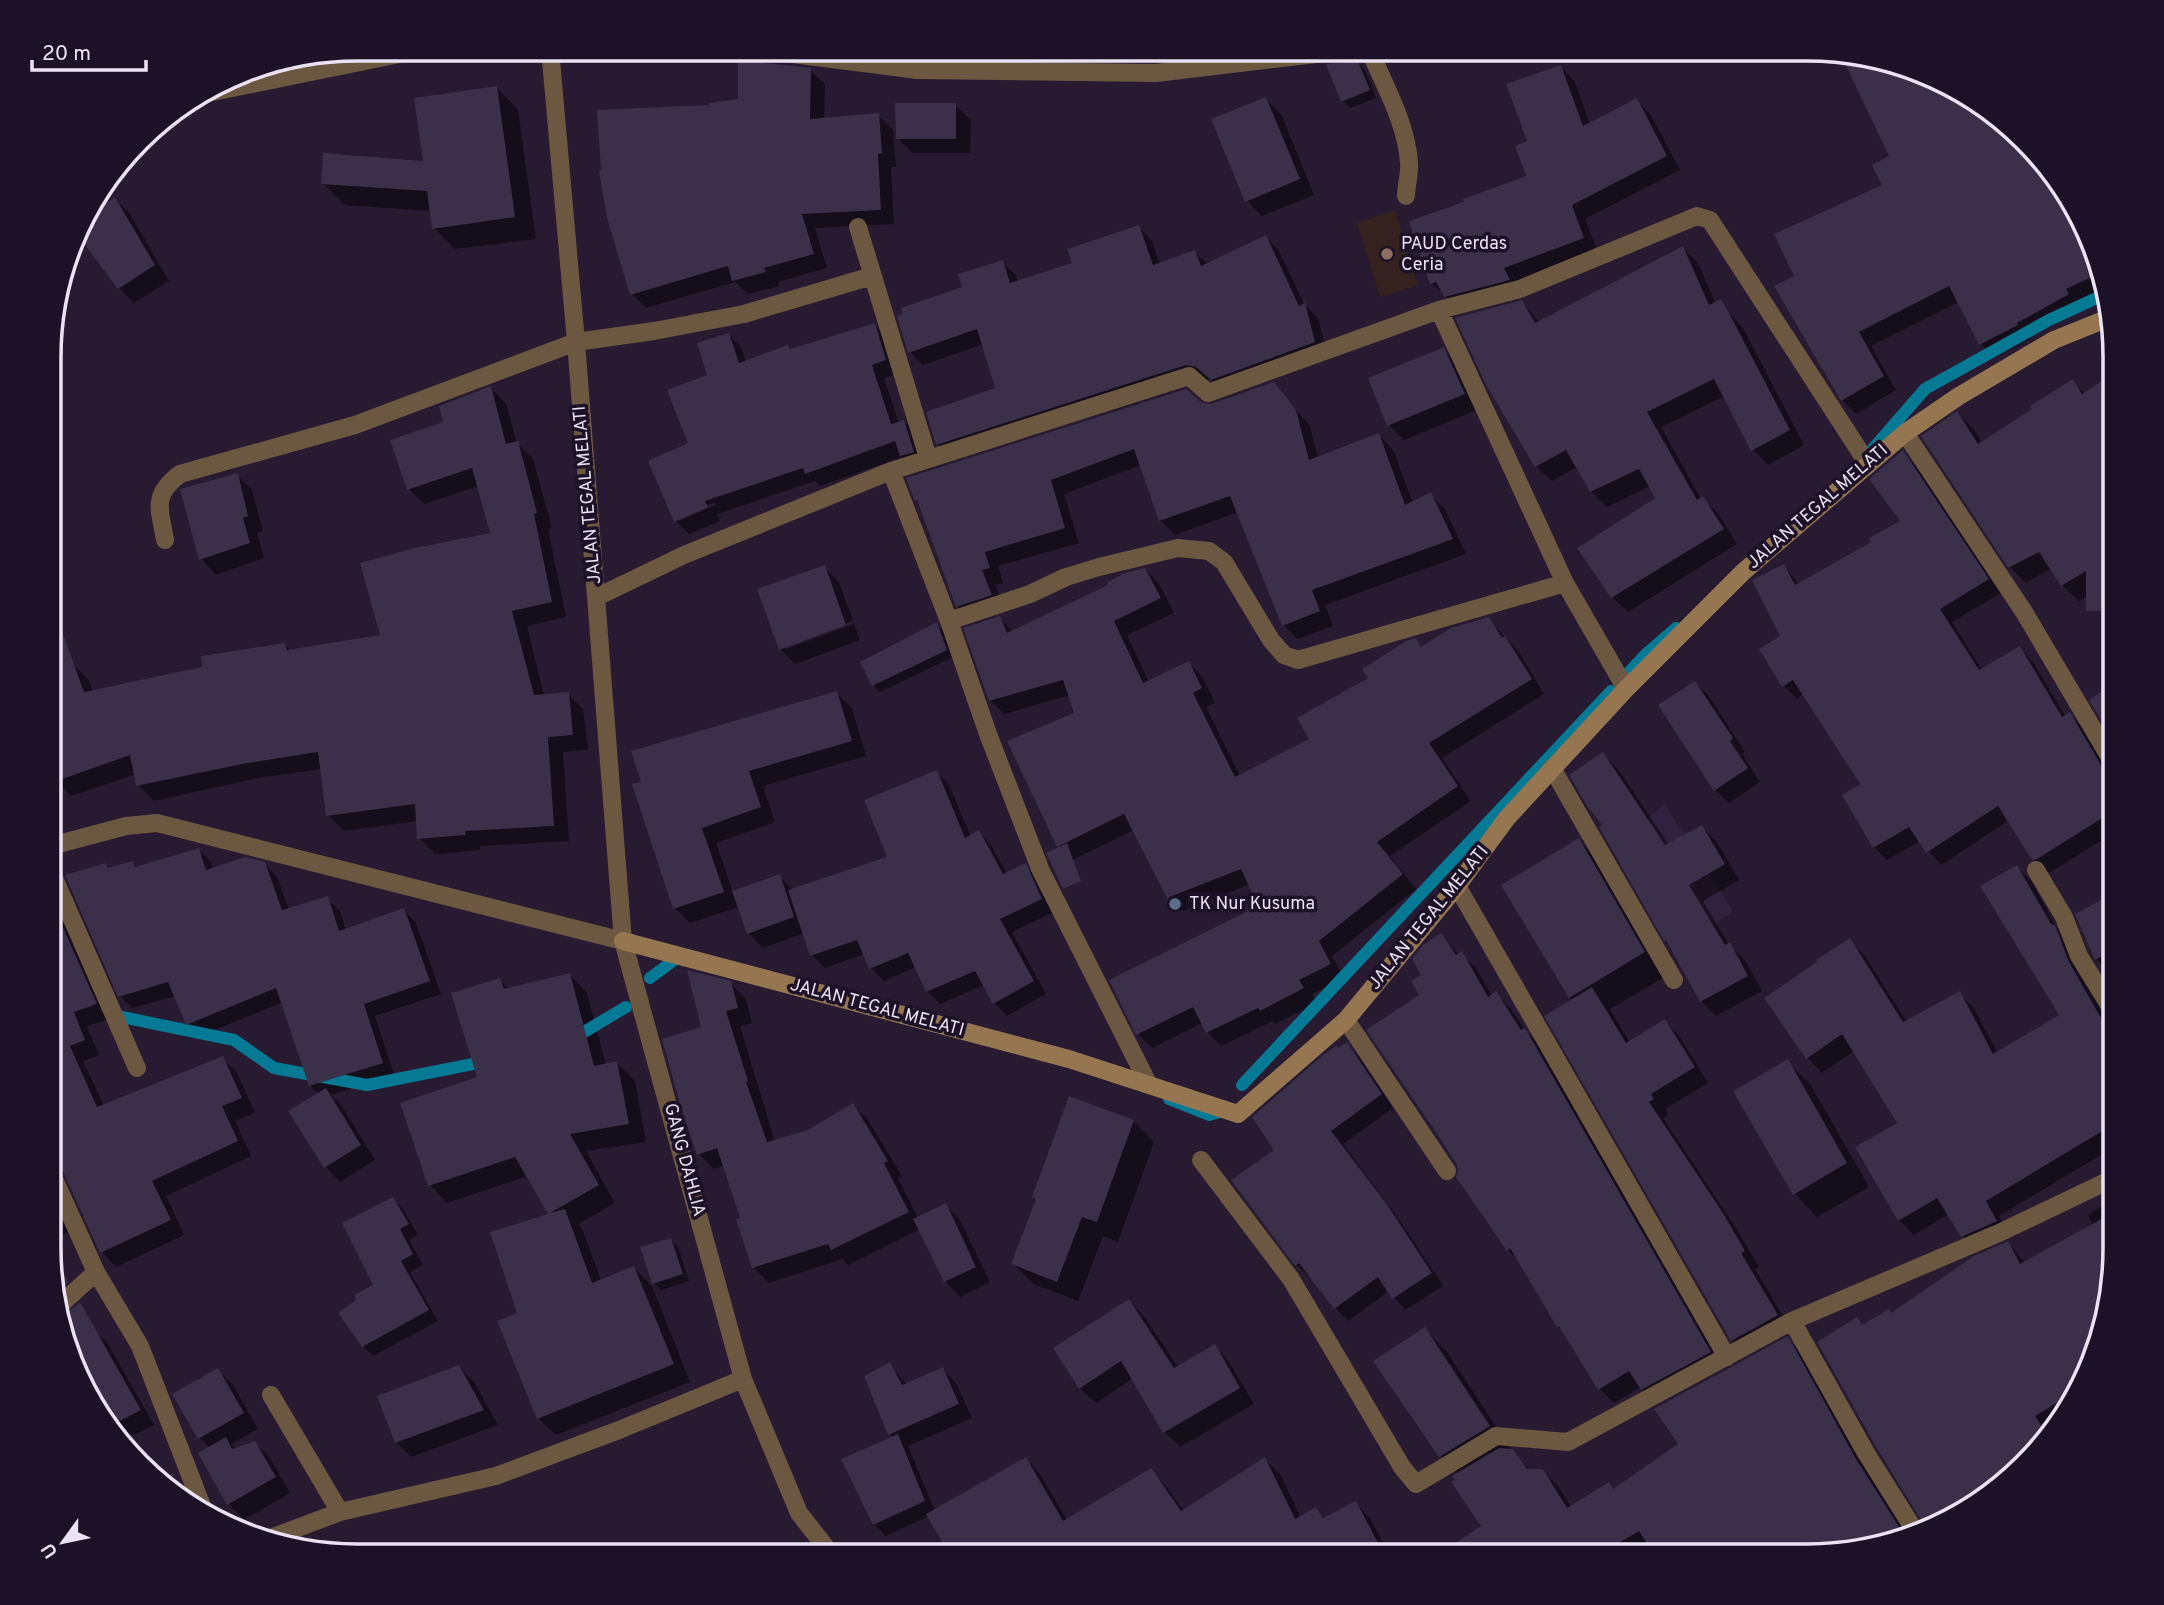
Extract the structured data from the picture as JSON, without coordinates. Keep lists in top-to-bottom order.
{
  "streets": {
    "street": ["JALAN TEGAL MELATI", "GANG DAHLIA"]
  },
  "crossings": [
    ["JALAN TEGAL MELATI", "GANG DAHLIA"]
  ],
  "places": ["PAUD Cerdas Ceria", "TK Nur Kusuma"],
  "scale_bar": "20 m",
  "north": "bottom left"
}
